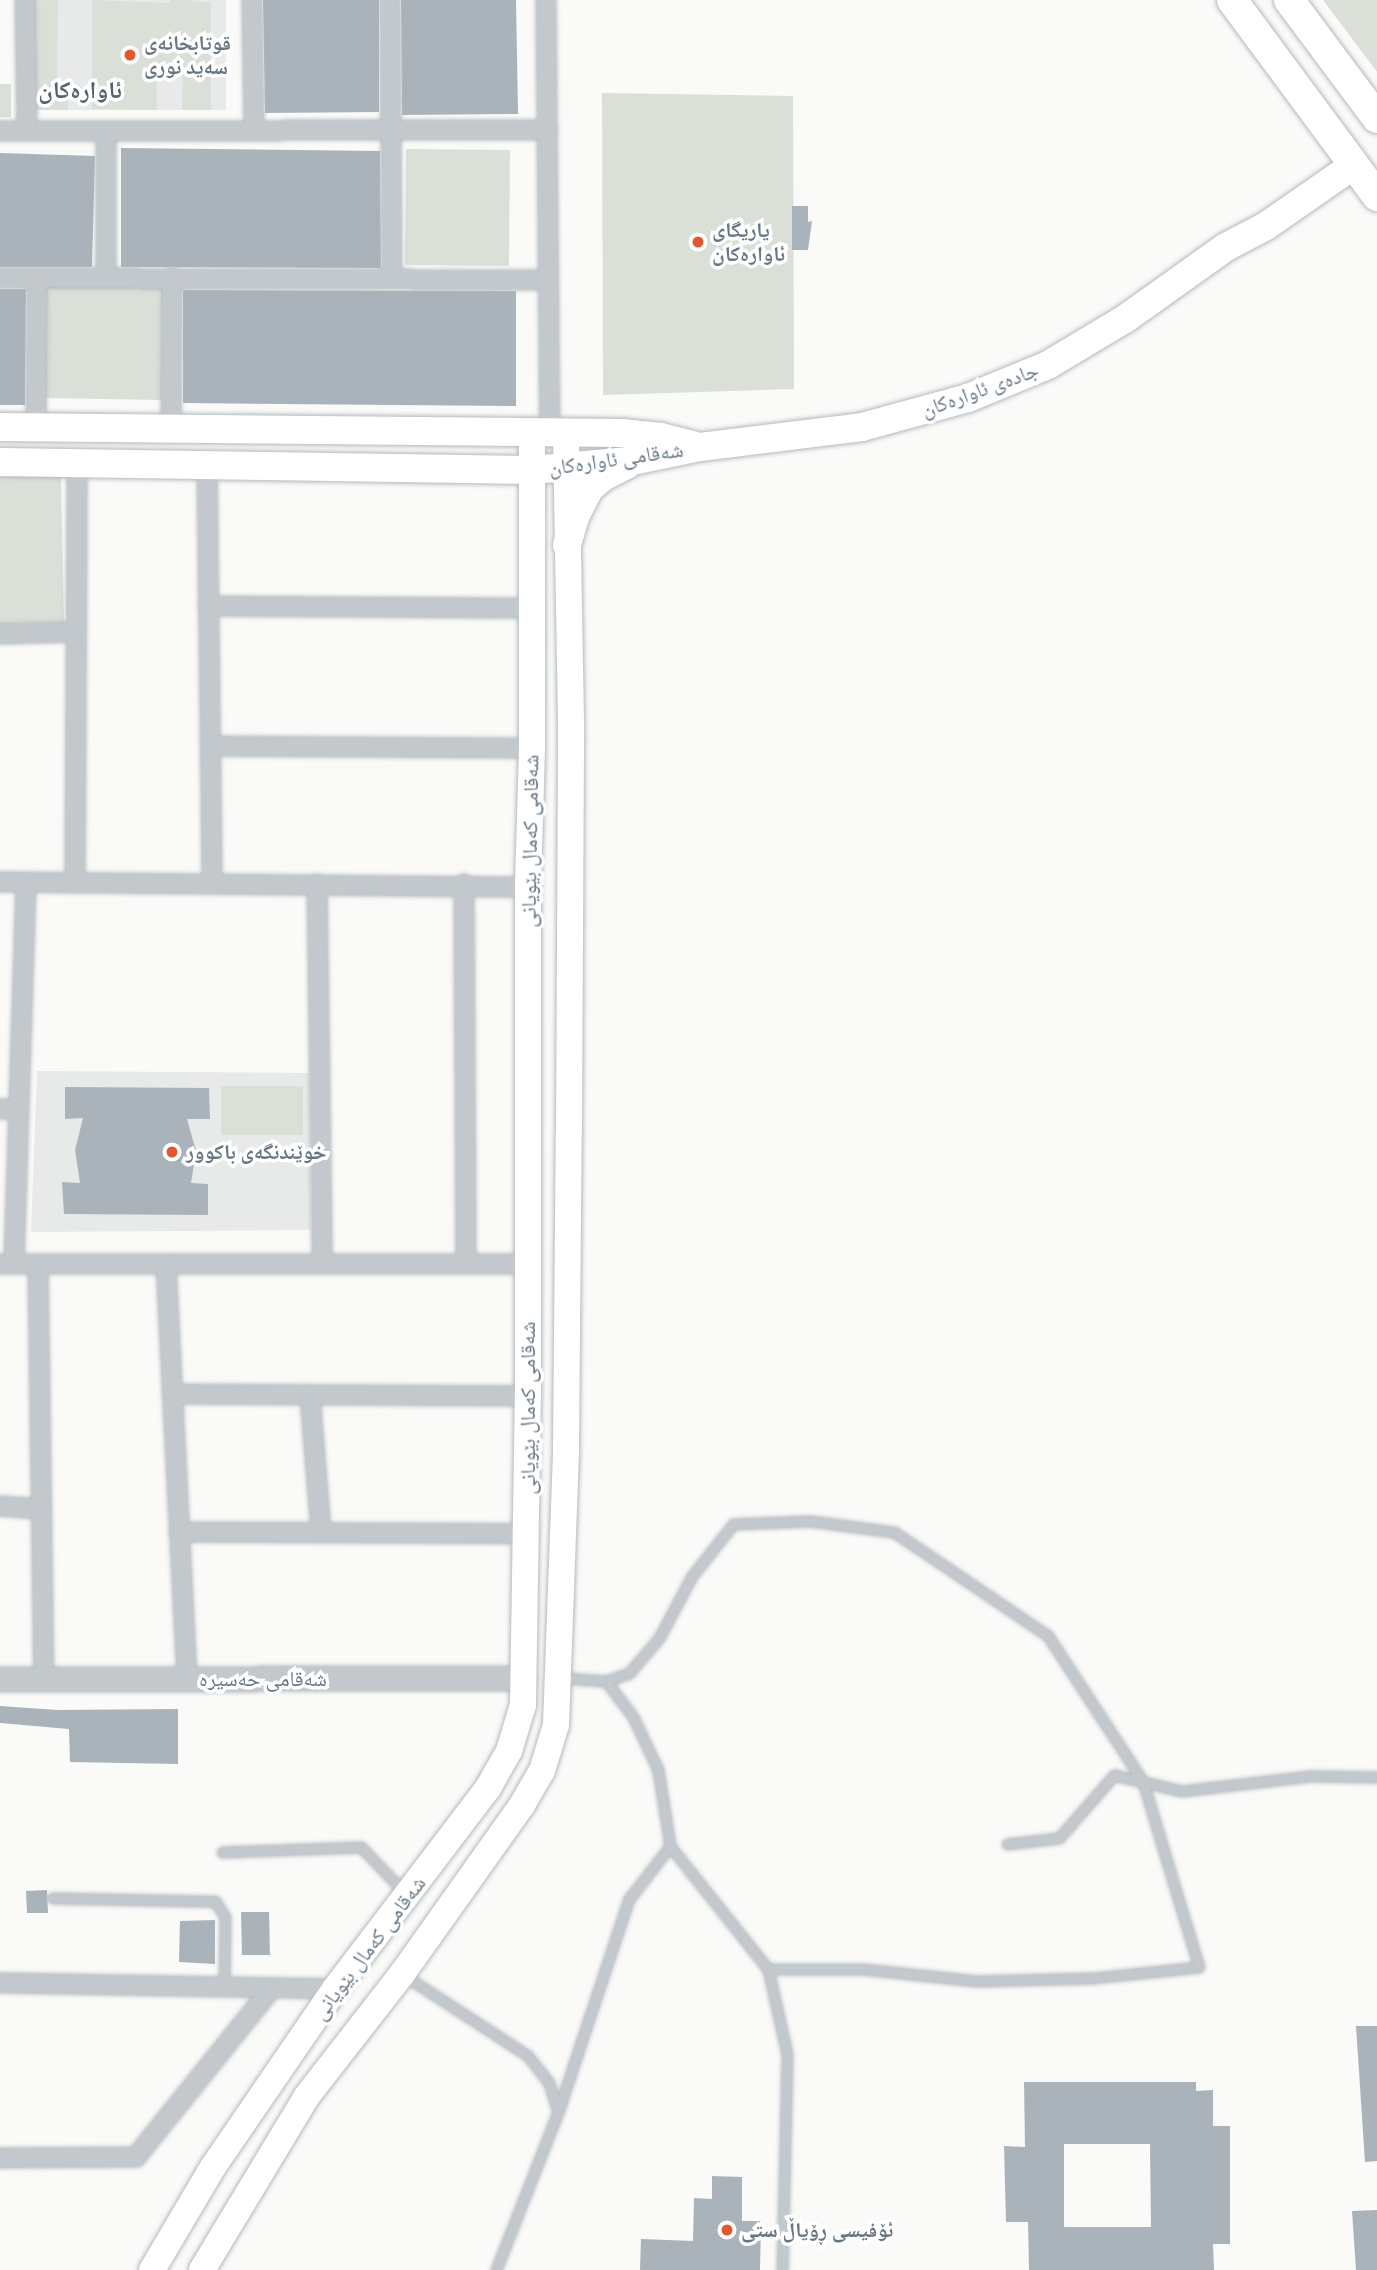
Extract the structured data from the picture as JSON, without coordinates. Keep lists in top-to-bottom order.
{
  "streets": {
    "main road": ["جادەی ئاوارەکان", "شەقامی ئاوارەکان", "شەقامی کەمال بێویانی"],
    "street": ["شەقامی حەسیرە"]
  },
  "crossings": [
    ["جادەی ئاوارەکان", "شەقامی ئاوارەکان"],
    ["شەقامی ئاوارەکان", "شەقامی کەمال بێویانی"],
    ["شەقامی کەمال بێویانی", "شەقامی حەسیرە"]
  ],
  "districts": ["ئاوارەکان"],
  "places": [
    "قوتابخانەی سەید نوری",
    "یاریگای ئاوارەکان",
    "خوێندنگەی باکوور",
    "ئۆفیسی ڕۆیاڵ ستی"
  ]
}
